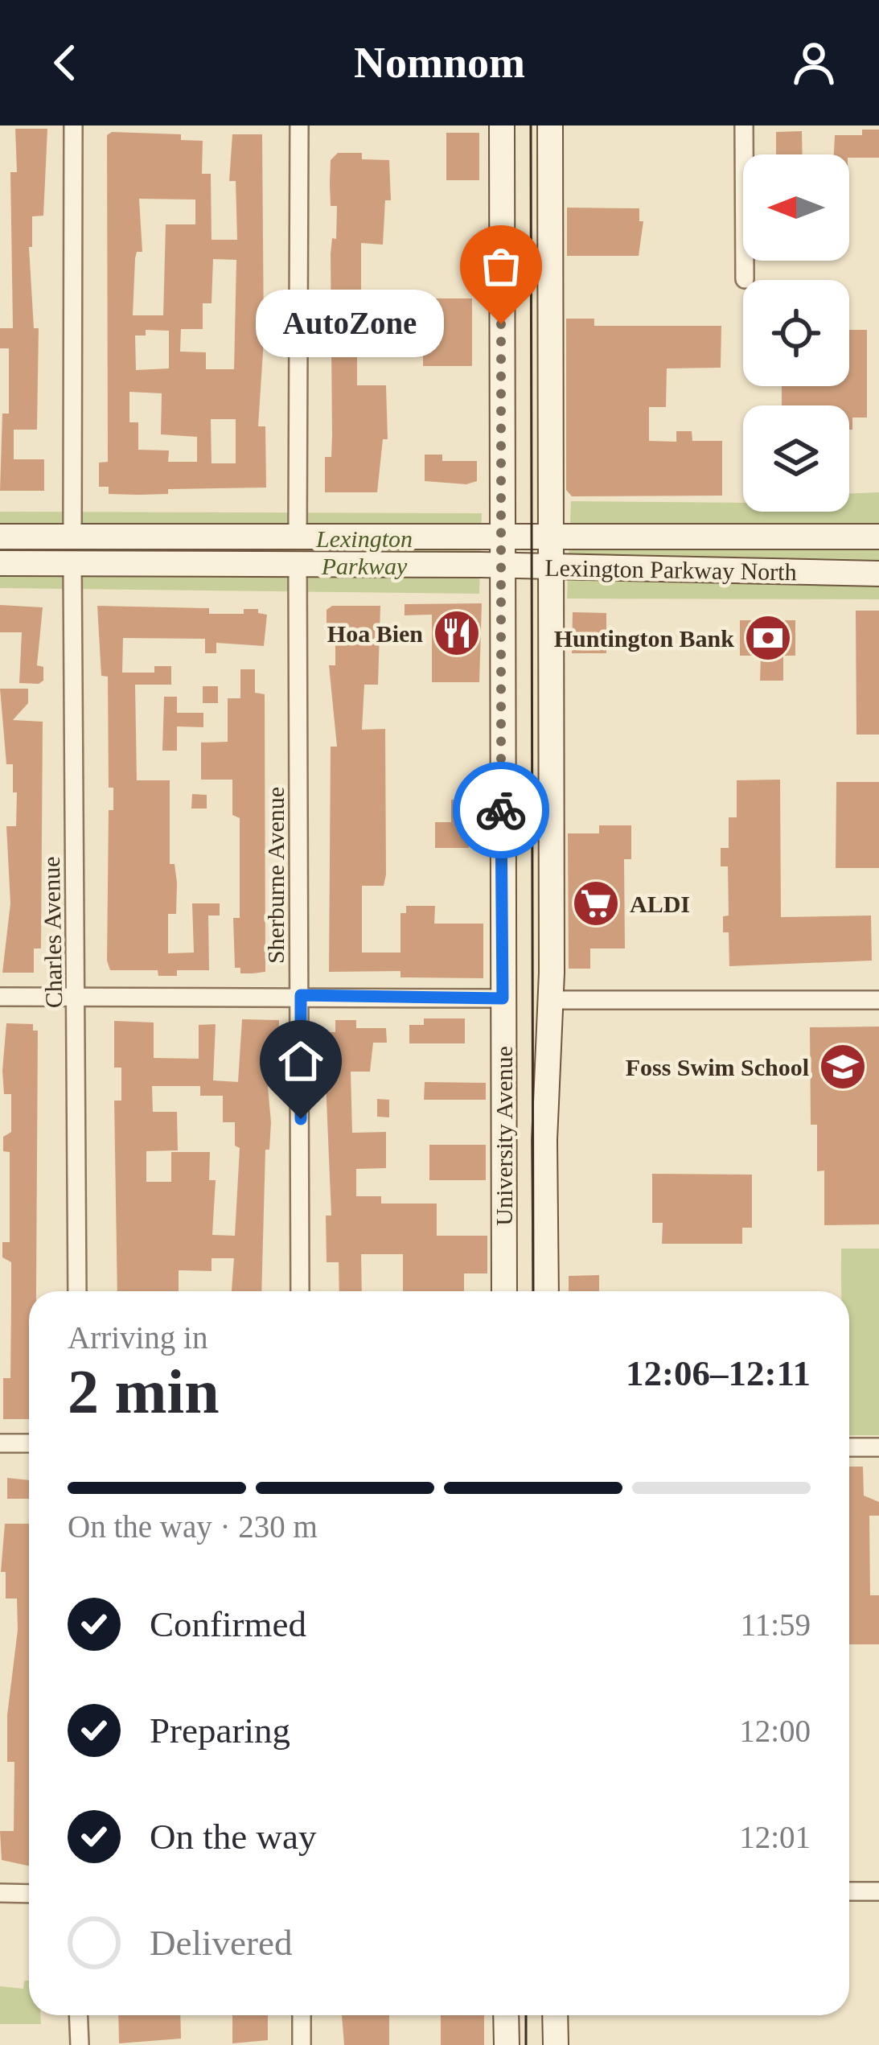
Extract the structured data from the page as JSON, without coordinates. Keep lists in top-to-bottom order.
{
  "streets": {
    "main road": ["Lexington Parkway North", "University Avenue"],
    "street": ["Sherburne Avenue", "Charles Avenue"]
  },
  "crossings": [
    ["Lexington Parkway North", "Sherburne Avenue"],
    ["Lexington Parkway North", "Charles Avenue"],
    ["Lexington Parkway North", "University Avenue"]
  ],
  "parks": ["Lexington Parkway"],
  "places": {
    "other": ["AutoZone"],
    "restaurant": ["Hoa Bien"],
    "bank": ["Huntington Bank"],
    "supermarket": ["ALDI"],
    "school or university": ["Foss Swim School"]
  },
  "north": "left",
  "page": {
    "header": "Nomnom",
    "bubble": "AutoZone",
    "heading": ["2 min", "Arriving in", "12:06–12:11"],
    "bar": "On the way · 230 m",
    "list": [
      ["Confirmed", "11:59"],
      ["Preparing", "12:00"],
      ["On the way", "12:01"],
      "Delivered"
    ]
  }
}
